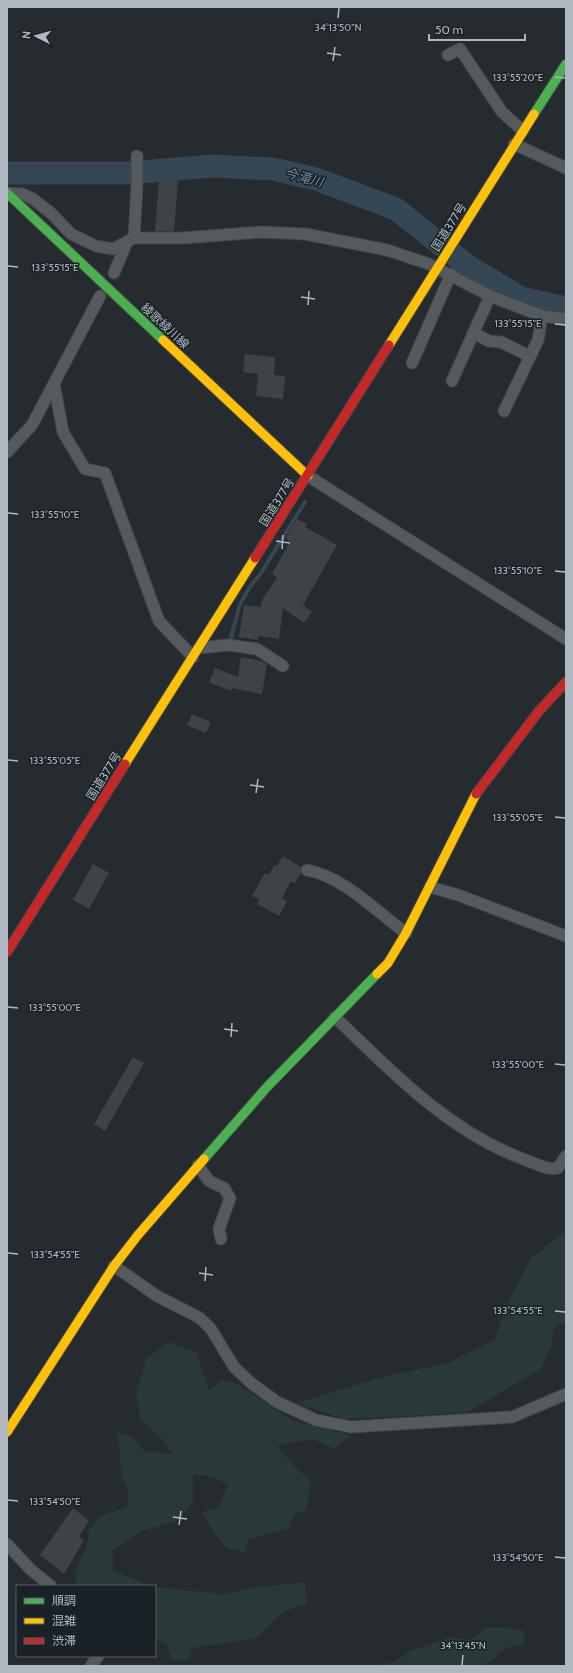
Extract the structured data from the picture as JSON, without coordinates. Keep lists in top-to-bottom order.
{
  "streets": {
    "main road": ["国道377号", "綾歌綾川線"]
  },
  "crossings": [
    ["国道377号", "綾歌綾川線"]
  ],
  "water": ["今滝川"],
  "legend": ["順調", "混雑", "渋滞"],
  "scale_bar": "50 m",
  "north": "left",
  "coordinates": [
    "34°13'50\"N",
    "133°55'20\"E",
    "133°55'15\"E",
    "133°55'10\"E",
    "133°55'05\"E",
    "133°55'00\"E",
    "133°54'55\"E",
    "133°54'50\"E",
    "34°13'45\"N"
  ]
}
